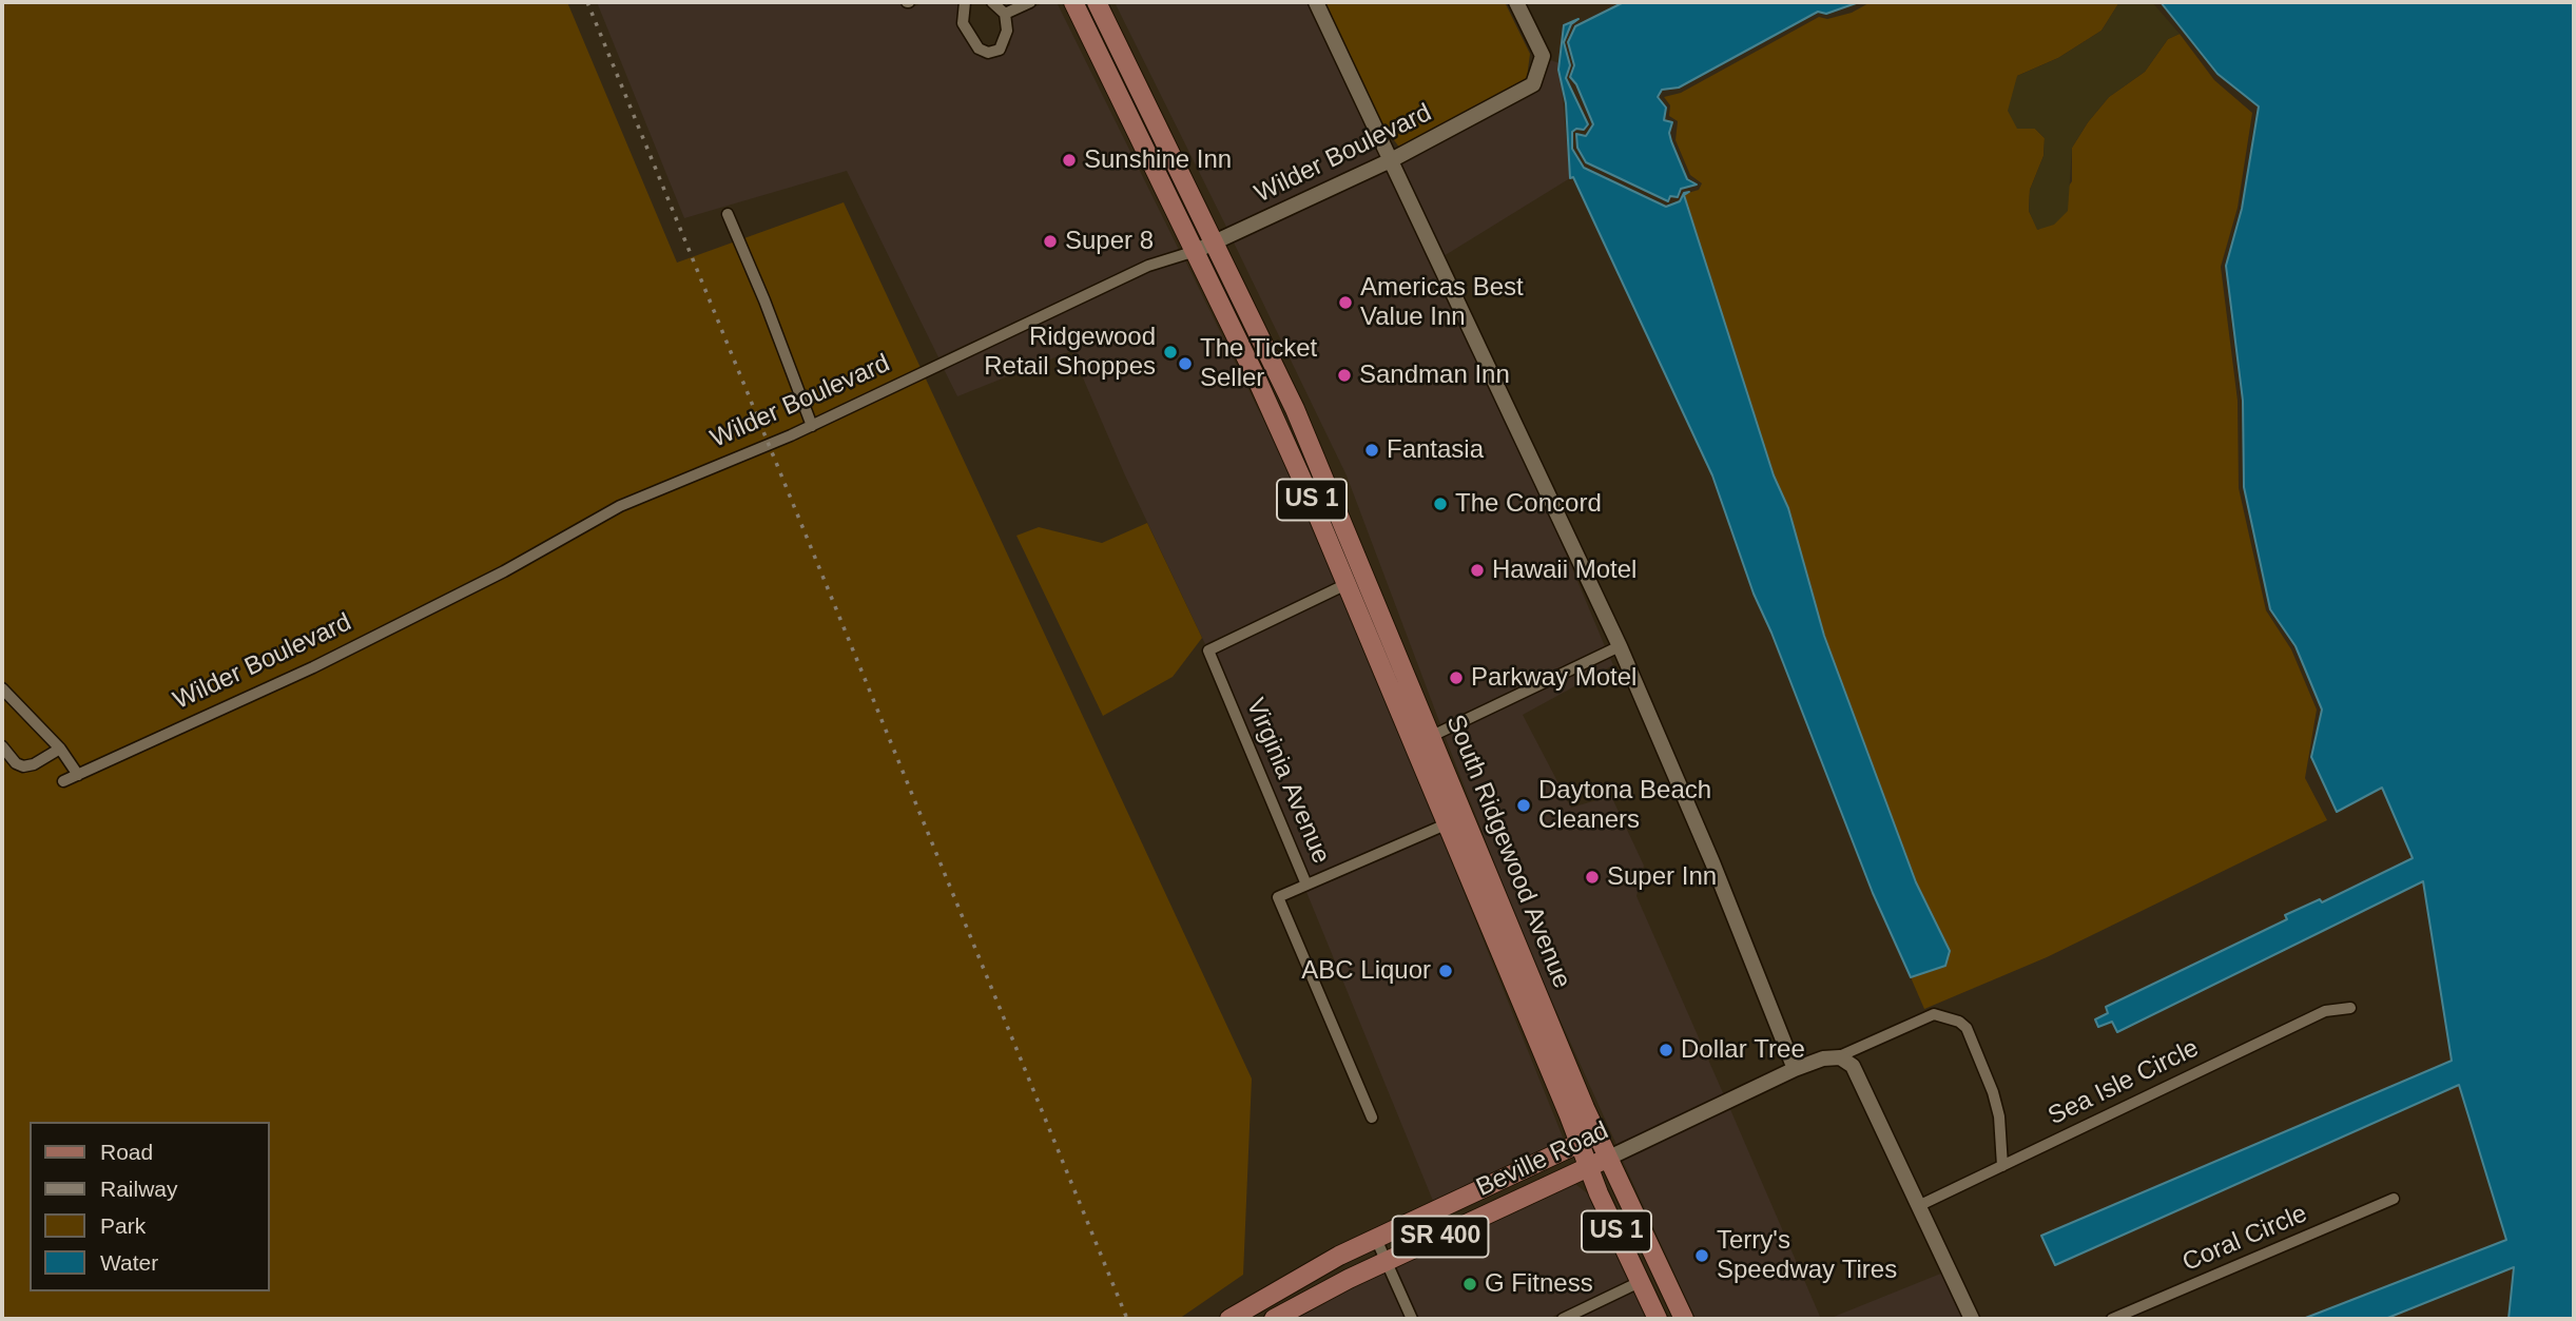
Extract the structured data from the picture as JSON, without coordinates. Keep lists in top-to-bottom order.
{
  "streets": {
    "main road": [
      "US 1",
      "South Ridgewood Avenue",
      "Beville Road",
      "SR 400"
    ],
    "street": [
      "Wilder Boulevard",
      "Virginia Avenue",
      "Sea Isle Circle",
      "Coral Circle"
    ]
  },
  "crossings": [
    ["Wilder Boulevard", "South Ridgewood Avenue"],
    ["Virginia Avenue", "South Ridgewood Avenue"],
    ["South Ridgewood Avenue", "Beville Road"]
  ],
  "places": [
    "Sunshine Inn",
    "Super 8",
    "Americas Best Value Inn",
    "Ridgewood Retail Shoppes",
    "The Ticket Seller",
    "Sandman Inn",
    "Fantasia",
    "The Concord",
    "Hawaii Motel",
    "Parkway Motel",
    "Daytona Beach Cleaners",
    "Super Inn",
    "ABC Liquor",
    "Dollar Tree",
    "Terry's Speedway Tires",
    "G Fitness"
  ],
  "legend": [
    "Road",
    "Railway",
    "Park",
    "Water"
  ]
}
